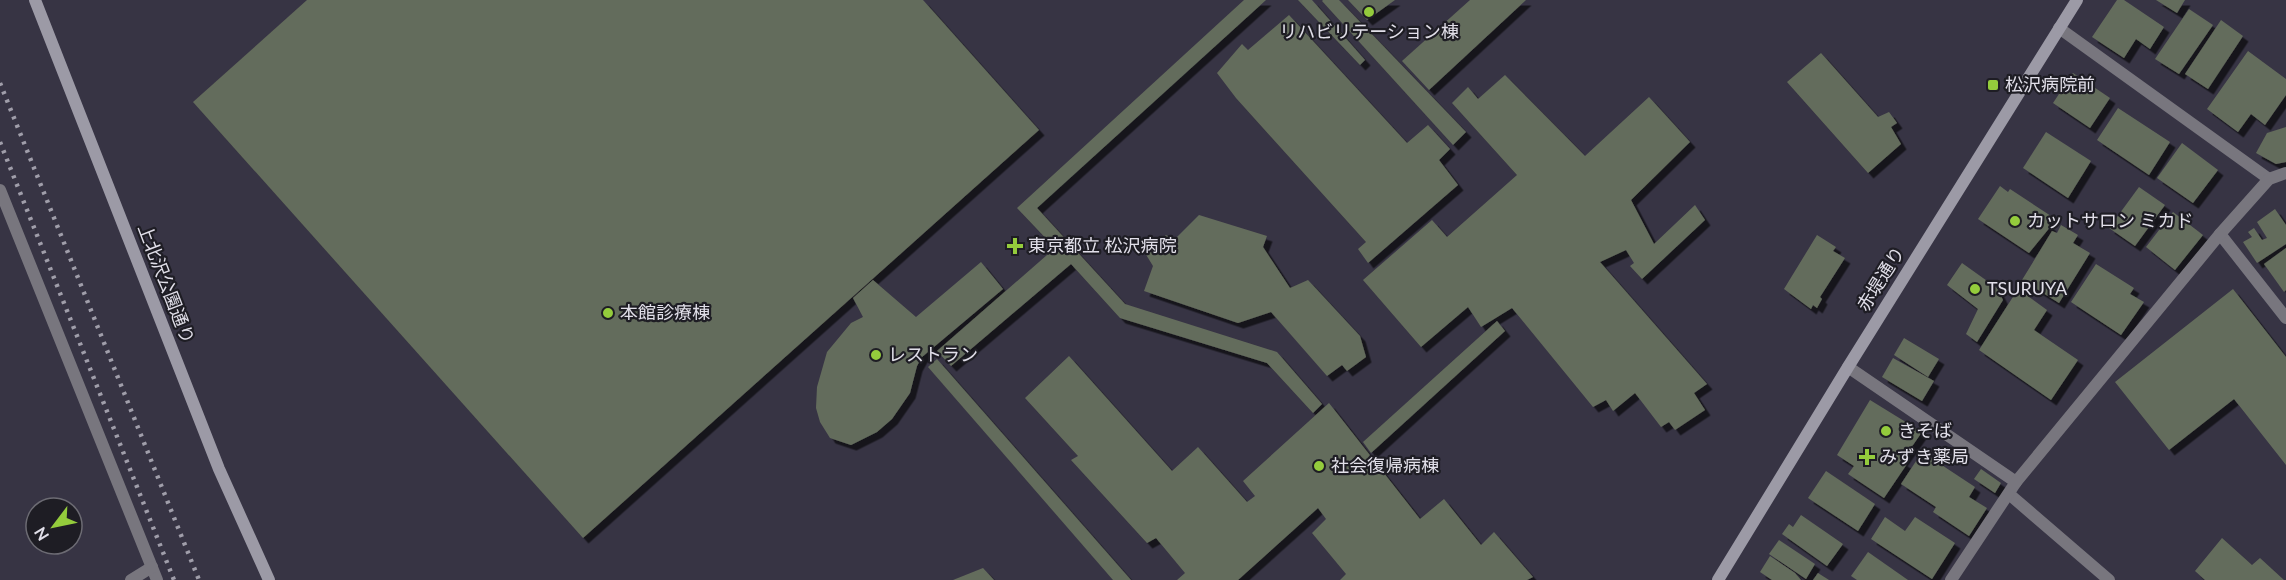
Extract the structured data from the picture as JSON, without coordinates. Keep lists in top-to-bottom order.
{
  "streets": {
    "street": ["赤堤通り", "上北沢公園通り"]
  },
  "places": {
    "other": [
      "リハビリテーション棟",
      "カットサロン ミカド",
      "TSURUYA",
      "本館診療棟",
      "レストラン",
      "きそば",
      "社会復帰病棟"
    ],
    "transit": ["松沢病院前"],
    "health": ["東京都立 松沢病院", "みずき薬局"]
  },
  "north": "bottom left"
}
